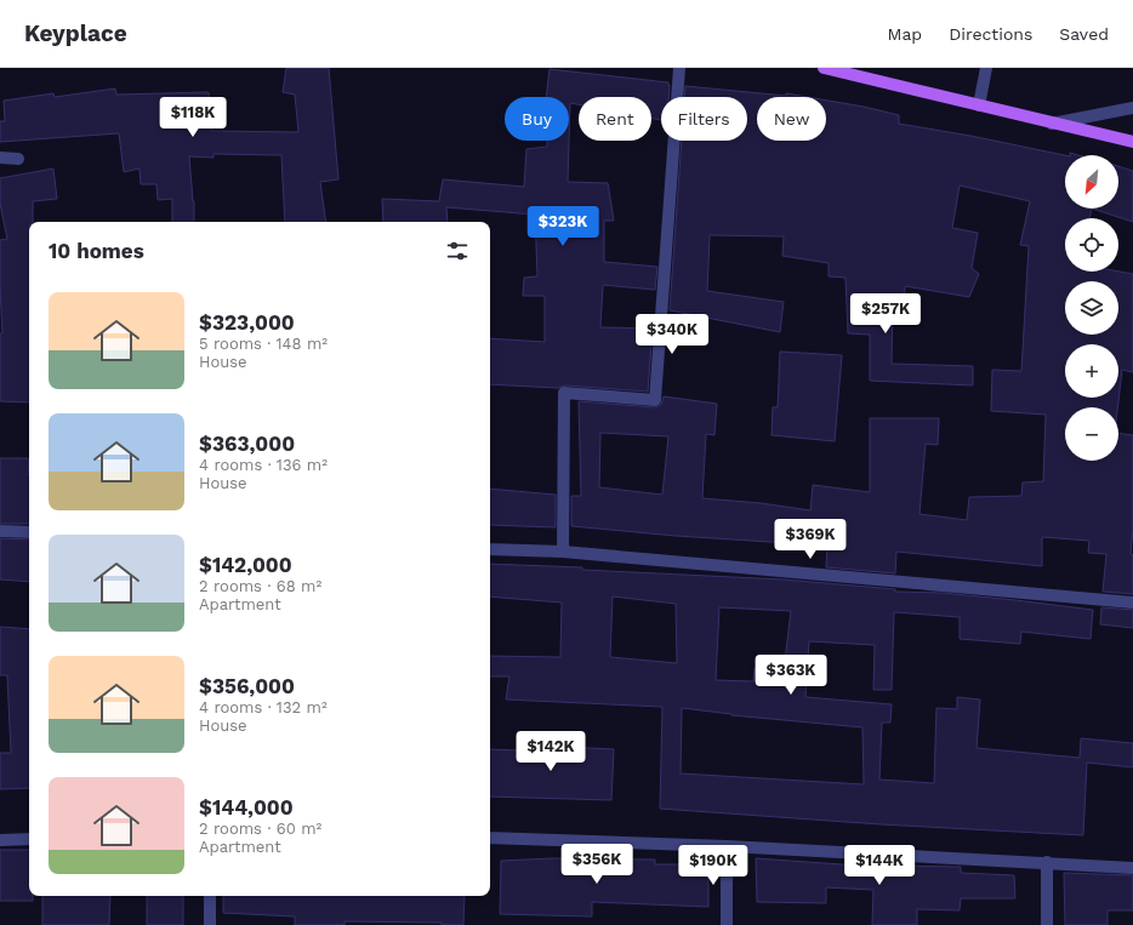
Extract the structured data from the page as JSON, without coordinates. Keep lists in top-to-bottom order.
{
  "north": "bottom left",
  "page": {
    "header": "Keyplace",
    "nav": ["Map", "Directions", "Saved"],
    "price": [
      "$118K",
      "$323K",
      "$257K",
      "$340K",
      "$369K",
      "$363K",
      "$142K",
      "$356K",
      "$190K",
      "$144K"
    ],
    "chip": [
      "Buy",
      "Rent",
      "Filters",
      "New"
    ],
    "map_buttons": ["+", "−"],
    "heading": "10 homes",
    "list": [
      {
        "name": "$323,000",
        "note": "5 rooms · 148 m² · House"
      },
      {
        "name": "$363,000",
        "note": "4 rooms · 136 m² · House"
      },
      {
        "name": "$142,000",
        "note": "2 rooms · 68 m² · Apartment"
      },
      {
        "name": "$356,000",
        "note": "4 rooms · 132 m² · House"
      },
      {
        "name": "$144,000",
        "note": "2 rooms · 60 m² · Apartment"
      }
    ]
  }
}
